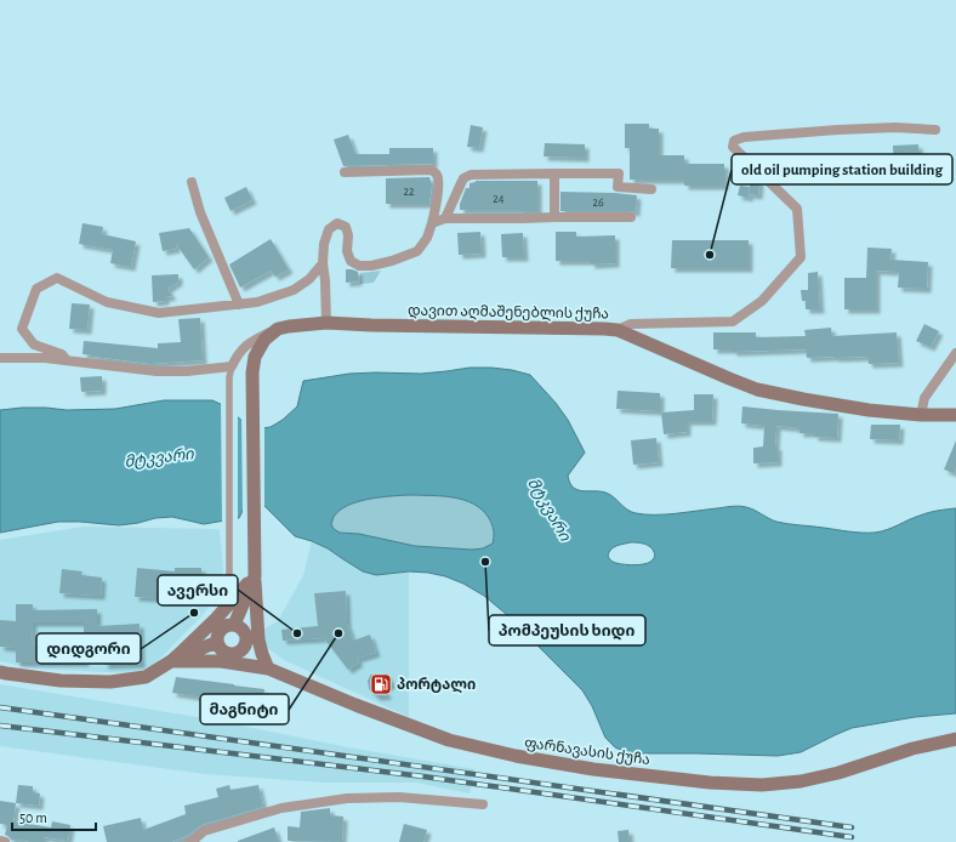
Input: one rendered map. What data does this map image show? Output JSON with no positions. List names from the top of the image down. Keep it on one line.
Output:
{"streets":{"main road":["დავით აღმაშენებლის ქუჩა","ფარნავასის ქუჩა"]},"water":["მტკვარი"],"places":{"other":["old oil pumping station building","პომპეუსის ხიდი","დიდგორი","ავერსი","მაგნიტი"],"fuel station":["პორტალი"]},"house_numbers":["22","24","26"],"scale_bar":"50 m"}
